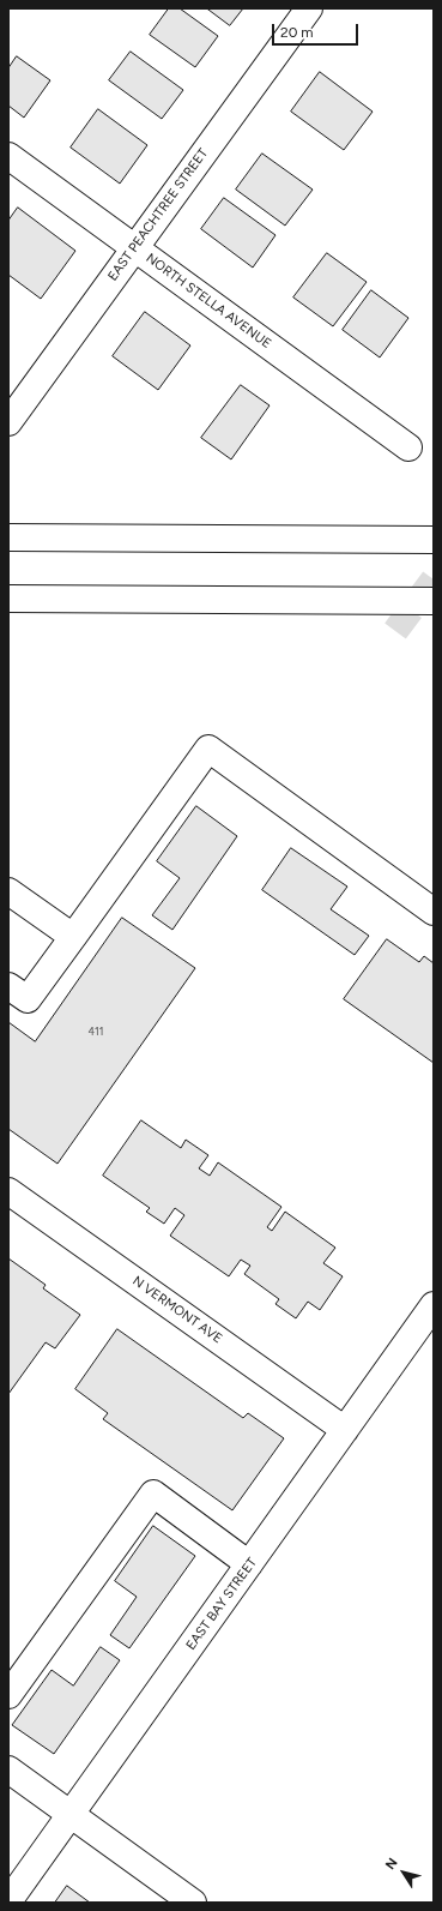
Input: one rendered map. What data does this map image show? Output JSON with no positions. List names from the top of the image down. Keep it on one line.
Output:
{"streets":{"street":["EAST PEACHTREE STREET","NORTH STELLA AVENUE","N VERMONT AVE","EAST BAY STREET"]},"crossings":[["EAST PEACHTREE STREET","NORTH STELLA AVENUE"],["N VERMONT AVE","EAST BAY STREET"]],"house_numbers":["411"],"scale_bar":"20 m","north":"top left"}
